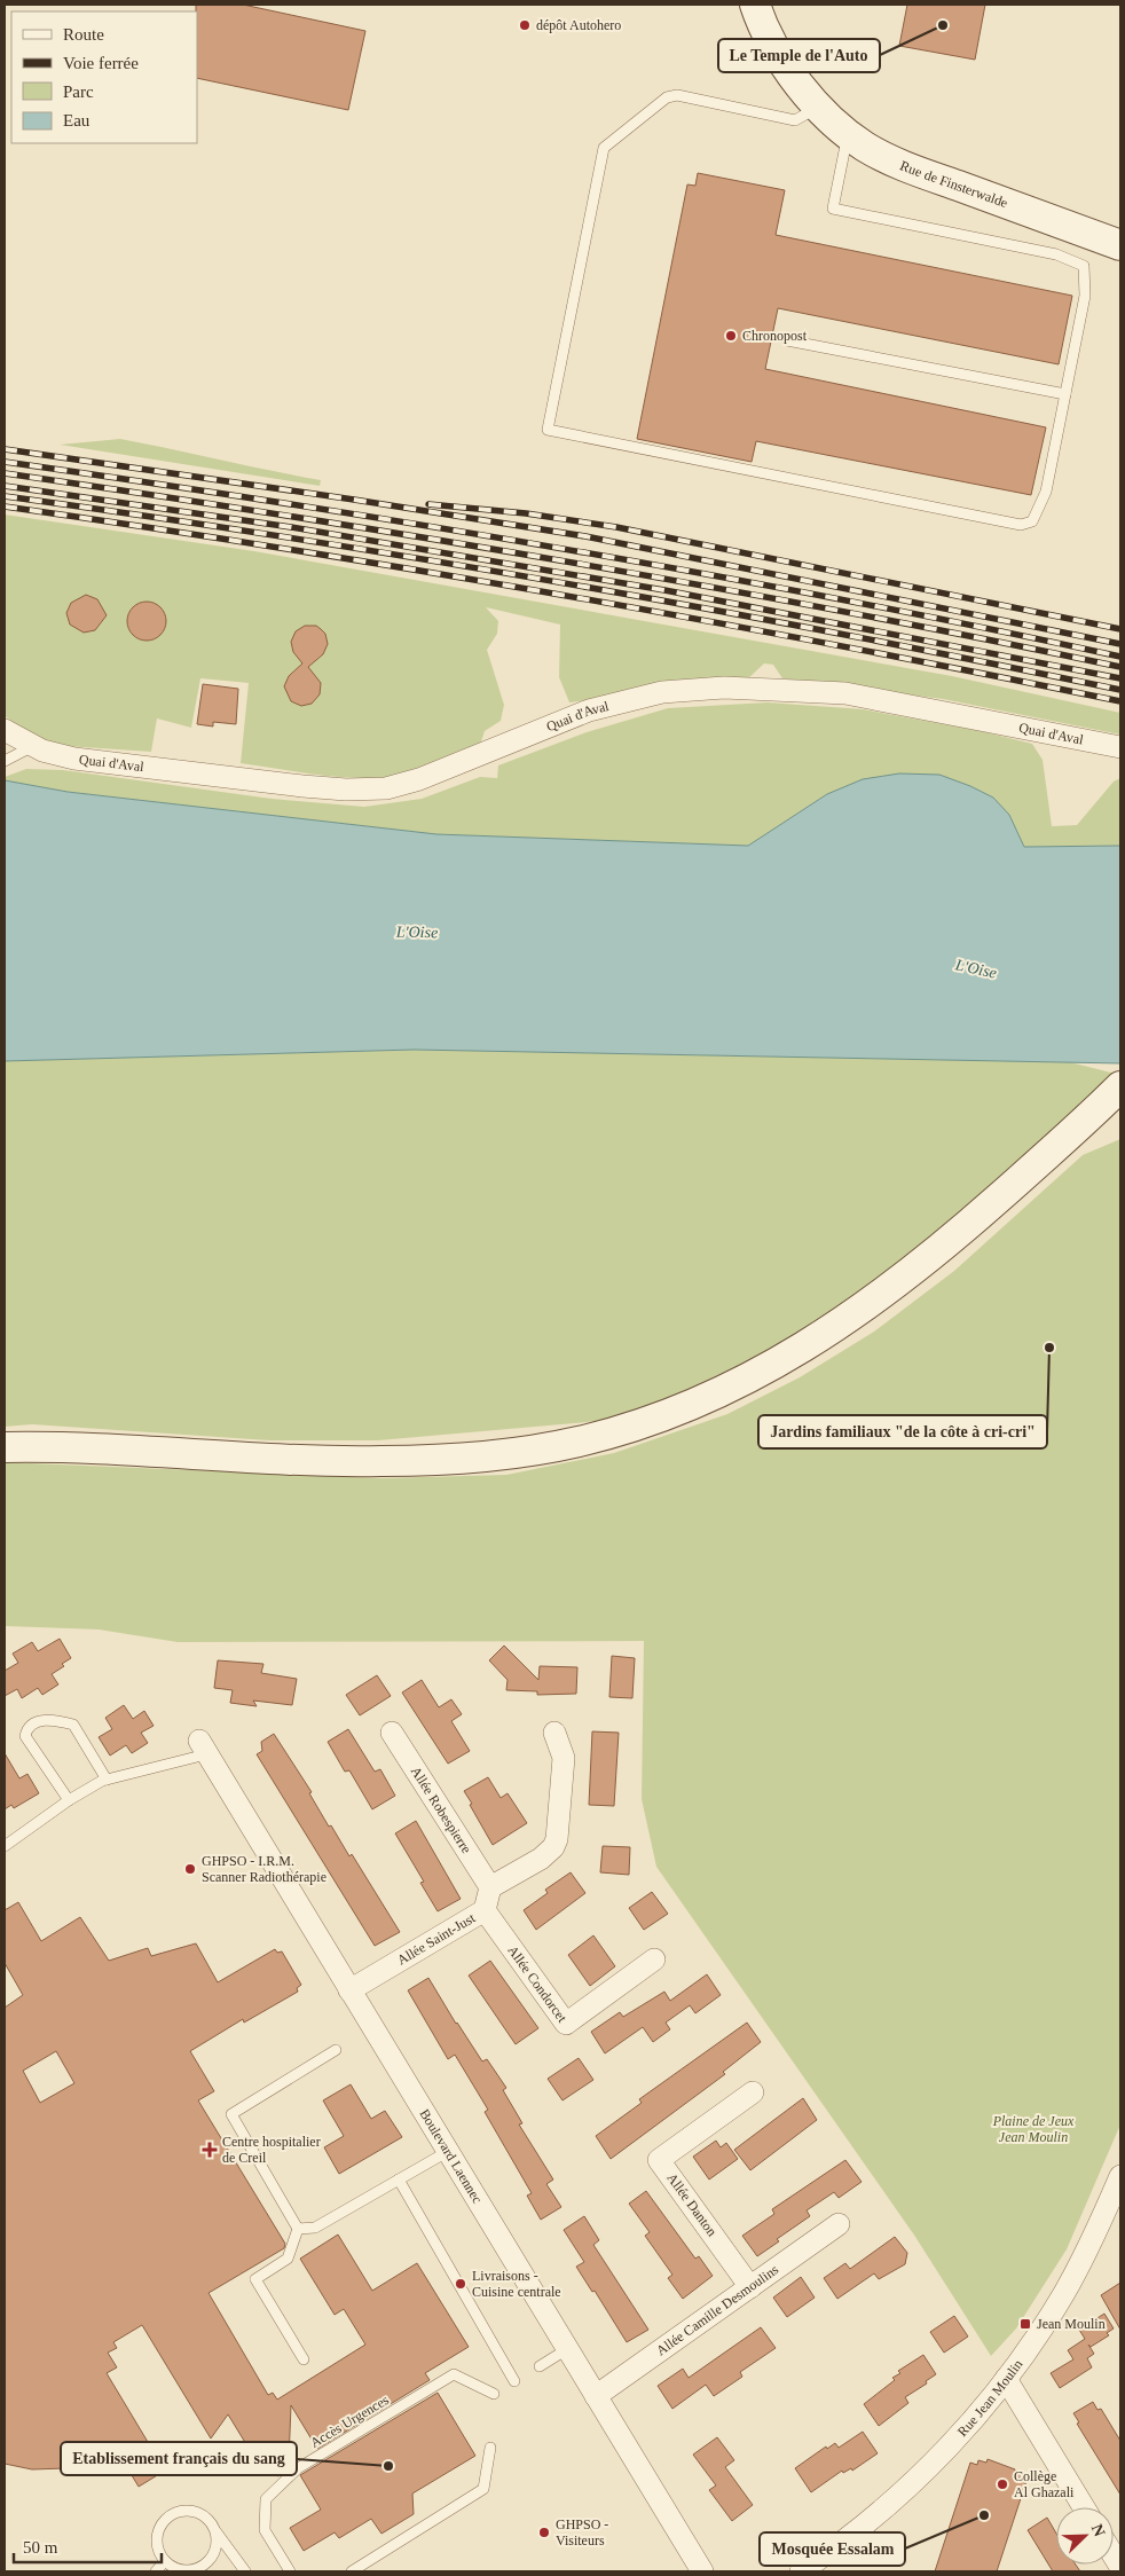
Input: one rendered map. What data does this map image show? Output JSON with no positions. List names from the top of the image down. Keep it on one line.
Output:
{"streets":{"main road":["Rue de Finsterwalde"],"street":["Quai d'Aval","Allée Robespierre","Allée Saint-Just","Allée Condorcet","Boulevard Laennec","Allée Danton","Allée Camille Desmoulins","Rue Jean Moulin"],"lane":["Accès Urgences"]},"crossings":[["Allée Robespierre","Allée Saint-Just"],["Allée Saint-Just","Allée Condorcet"],["Allée Saint-Just","Boulevard Laennec"],["Boulevard Laennec","Allée Camille Desmoulins"],["Allée Danton","Allée Camille Desmoulins"]],"water":["L'Oise"],"parks":["Plaine de Jeux Jean Moulin"],"places":{"other":["dépôt Autohero","Le Temple de l'Auto","Chronopost","Jardins familiaux \"de la côte à cri-cri\"","GHPSO - I.R.M. Scanner Radiothérapie","Livraisons - Cuisine centrale","Etablissement français du sang","Collège Al Ghazali","Mosquée Essalam","GHPSO - Visiteurs"],"health":["Centre hospitalier de Creil"],"transit":["Jean Moulin"]},"legend":["Route","Voie ferrée","Parc","Eau"],"scale_bar":"50 m","north":"top right"}
